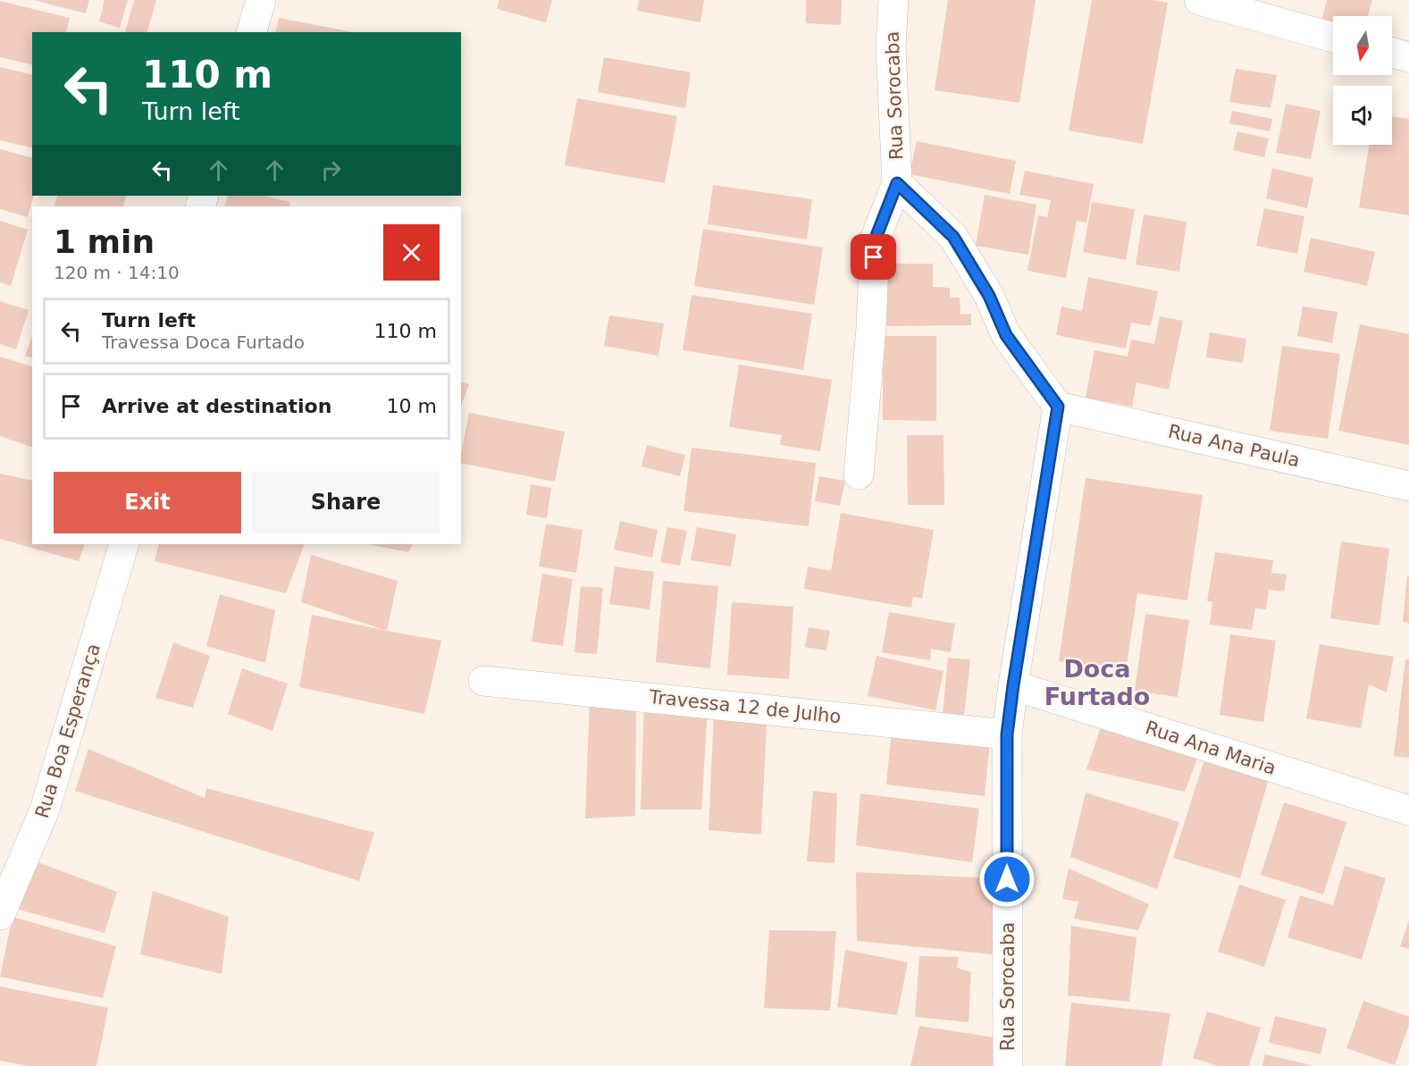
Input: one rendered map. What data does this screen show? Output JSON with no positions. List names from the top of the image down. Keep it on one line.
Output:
{"streets":{"street":["Rua Sorocaba","Rua Ana Paula","Travessa 12 de Julho","Rua Boa Esperança","Rua Ana Maria"]},"crossings":[["Rua Sorocaba","Rua Ana Paula"],["Rua Sorocaba","Travessa 12 de Julho"],["Rua Sorocaba","Rua Ana Maria"]],"districts":["Doca Furtado"],"north":"bottom","page":{"turn":["110 m","Turn left"],"heading":["1 min","120 m · 14:10"],"list":[{"name":"Turn left","note":"Travessa Doca Furtado","value":"110 m"},{"name":"Arrive at destination","value":"10 m"}],"buttons":["Exit","Share"]}}
